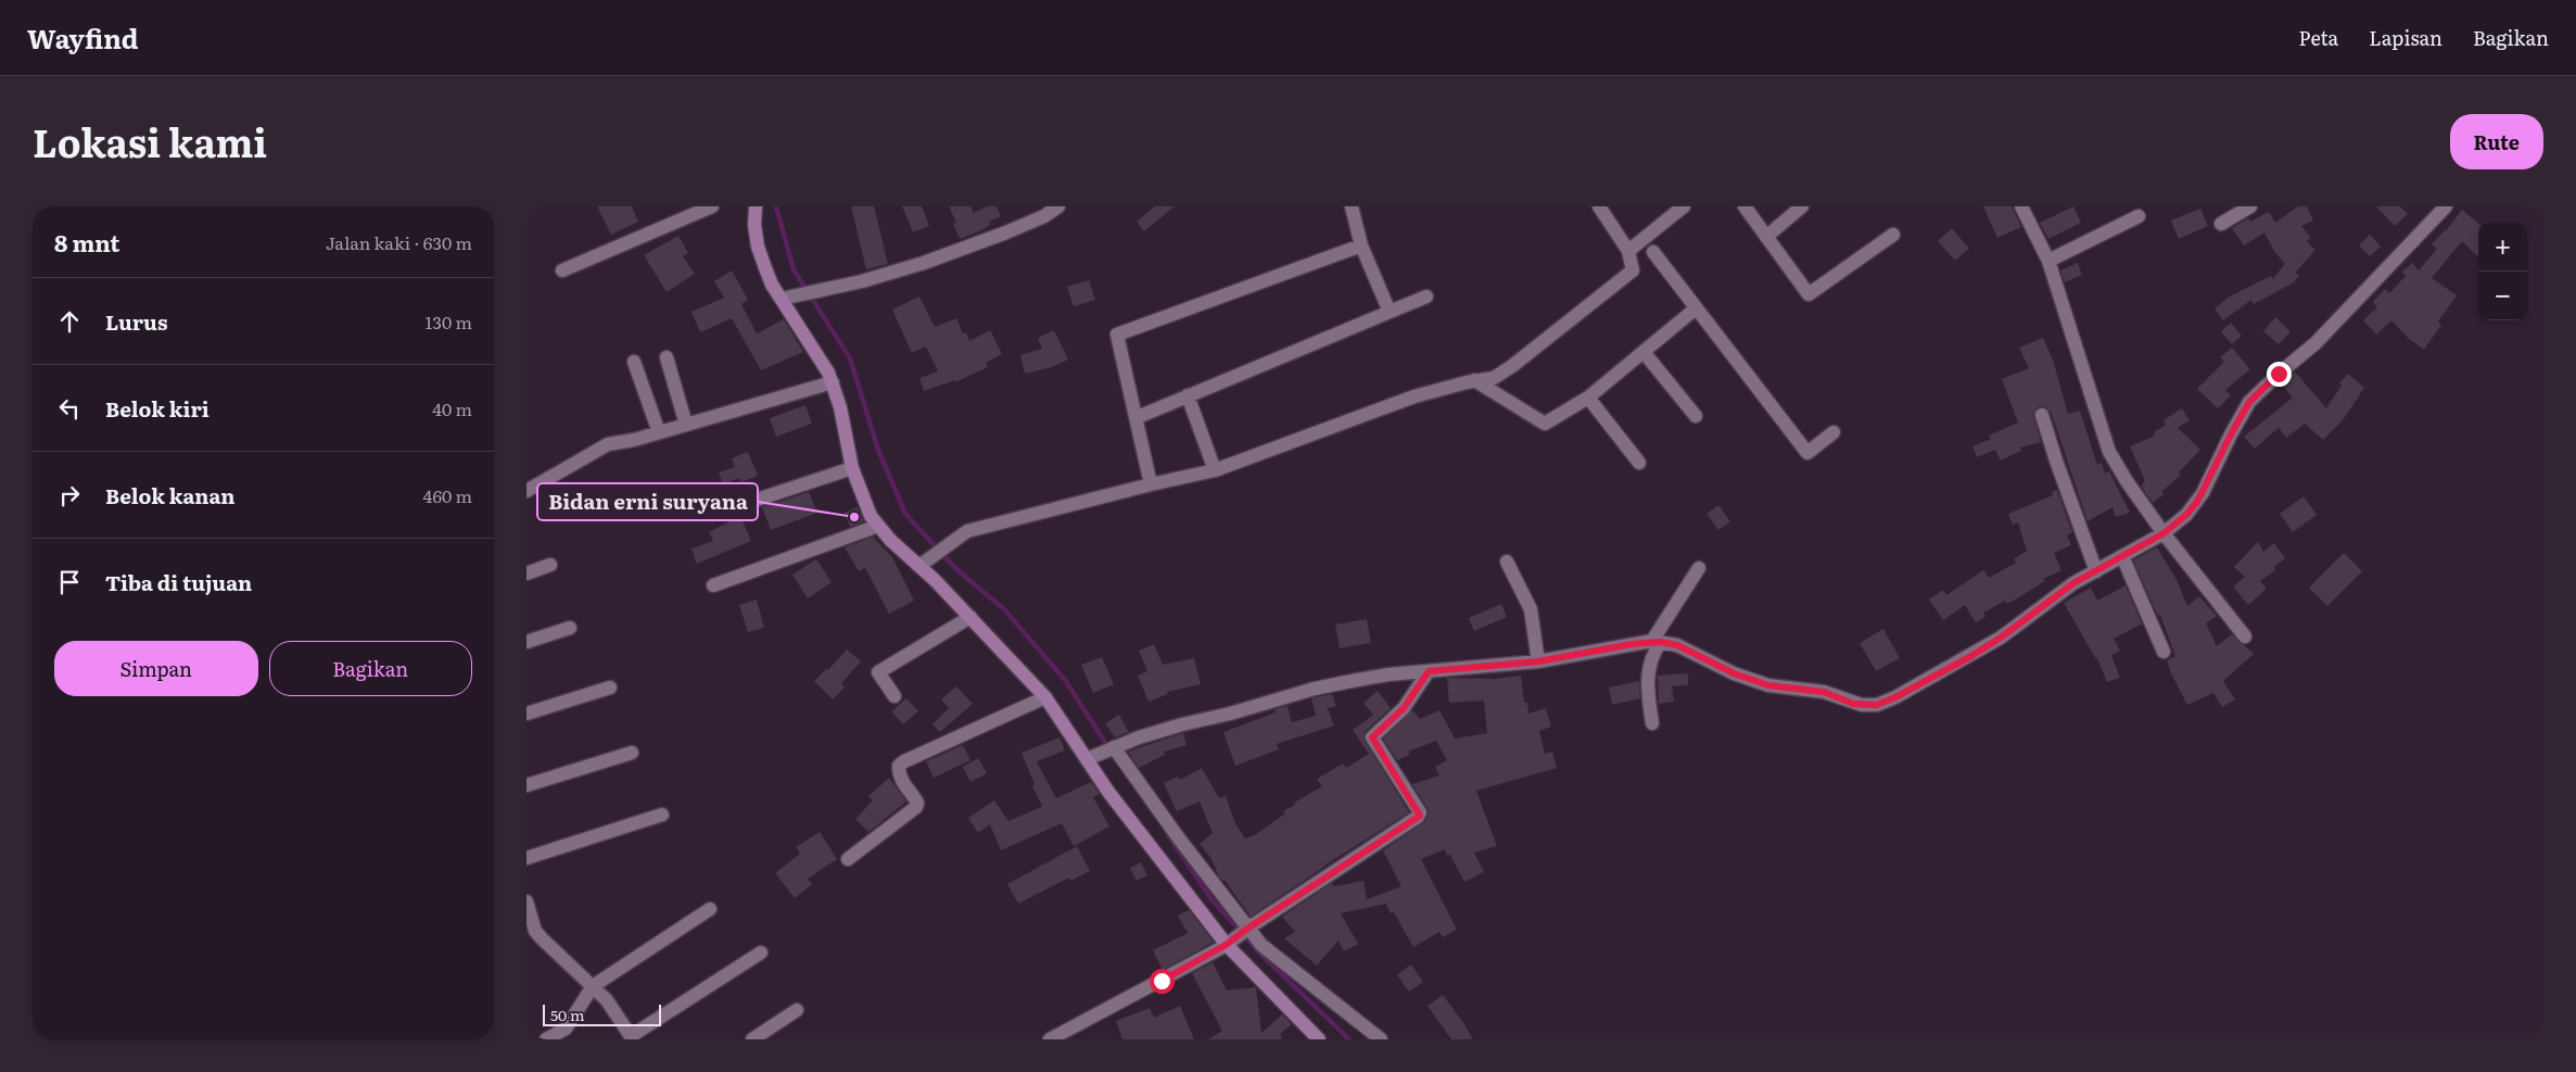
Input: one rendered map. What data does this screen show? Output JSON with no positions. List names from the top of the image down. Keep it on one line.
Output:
{"places":["Bidan erni suryana"],"scale_bar":"50 m","page":{"header":"Wayfind","nav":["Peta","Lapisan","Bagikan"],"title":"Lokasi kami","buttons":["Rute",["Simpan","Bagikan"]],"heading":["8 mnt","Jalan kaki · 630 m"],"map_buttons":["+","−"],"list":[["Lurus","130 m"],["Belok kiri","40 m"],["Belok kanan","460 m"],"Tiba di tujuan"],"scale":"50 m"}}
